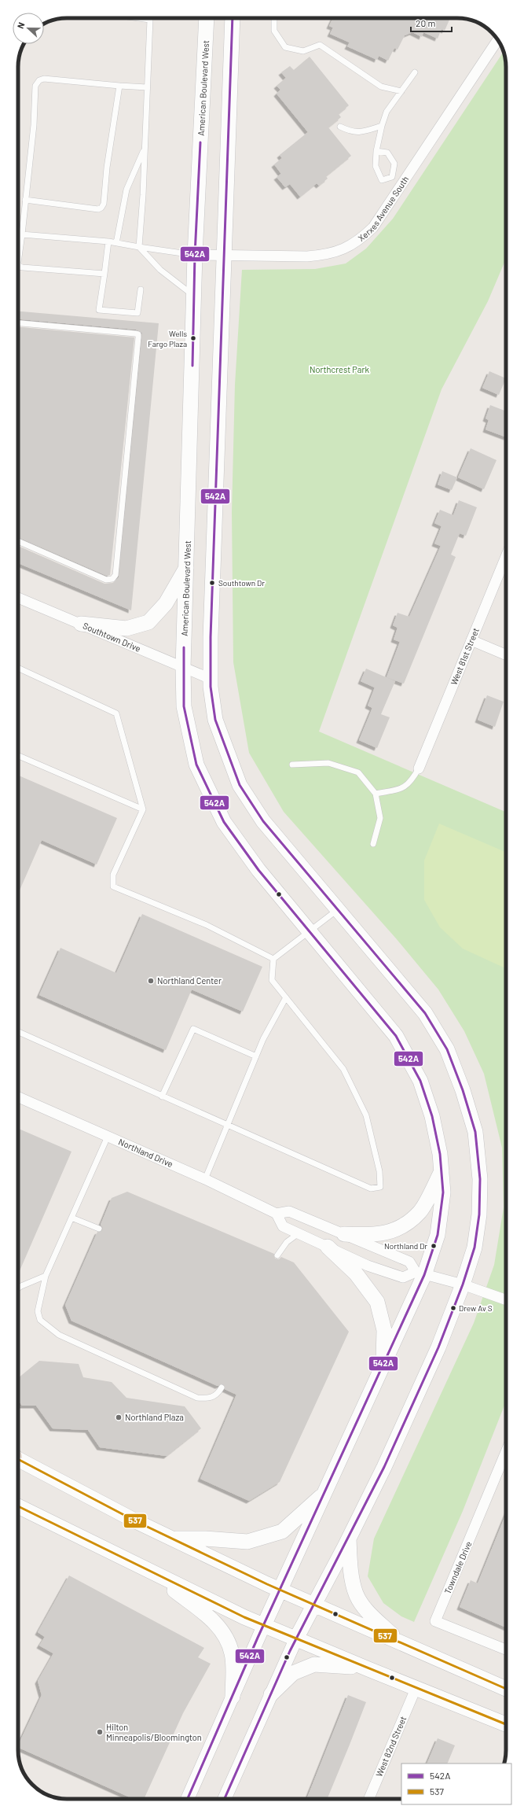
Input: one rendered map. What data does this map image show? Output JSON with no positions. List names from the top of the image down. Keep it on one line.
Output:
{"streets":{"main road":["American Boulevard West"],"street":["Xerxes Avenue South","Southtown Drive","West 81st Street","Northland Drive","Towndale Drive","West 82nd Street"]},"crossings":[["American Boulevard West","Xerxes Avenue South"],["American Boulevard West","Southtown Drive"]],"parks":["Northcrest Park"],"places":["Wells Fargo Plaza","Southtown Dr","Northland Center","Northland Dr","Drew Av S","Northland Plaza","Hilton Minneapolis/Bloomington"],"lines":["transit line 542A","transit line 537"],"legend":["542A","537"],"scale_bar":"20 m","north":"left"}
